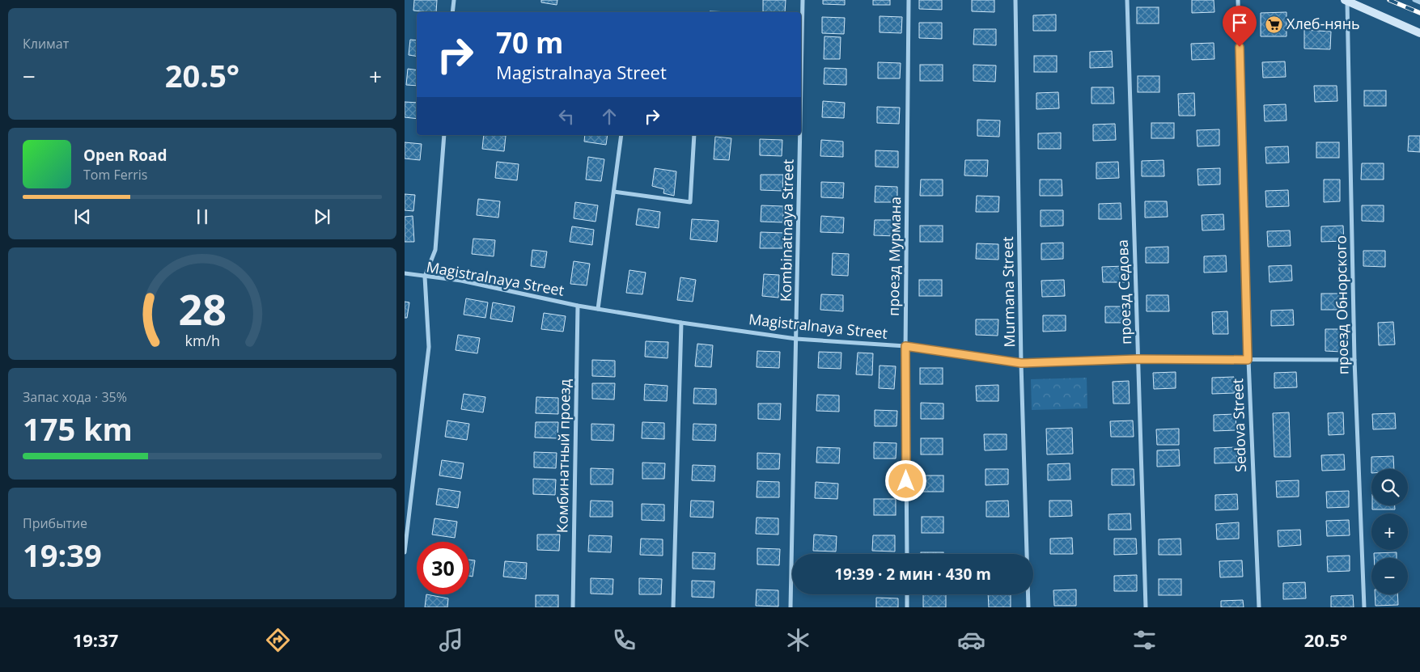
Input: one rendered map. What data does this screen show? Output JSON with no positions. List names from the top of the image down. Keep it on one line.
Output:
{"streets":{"street":["Kombinatnaya Street","проезд Мурмана","Magistralnaya Street","Murmana Street","проезд Седова","проезд Обнорского","Sedova Street","Комбинатный проезд"]},"crossings":[["Kombinatnaya Street","Magistralnaya Street"],["проезд Мурмана","Magistralnaya Street"],["Magistralnaya Street","Murmana Street"],["Magistralnaya Street","проезд Седова"],["Magistralnaya Street","проезд Обнорского"],["Magistralnaya Street","Sedova Street"],["Magistralnaya Street","Комбинатный проезд"]],"places":{"supermarket":["Хлеб-нянь"]},"page":{"tile":["Климат",["Запас хода · 35%","175 km"],["Прибытие","19:39"]],"turn":["70 m","Magistralnaya Street"],"heat":["−","20.5°","+"],"song":["Open Road","Tom Ferris"],"map_buttons":["+","−"],"limit":"30","trip":"19:39 · 2 мин · 430 m","tabs":["19:37","20.5°"],"gauge":["28","km/h"]}}
